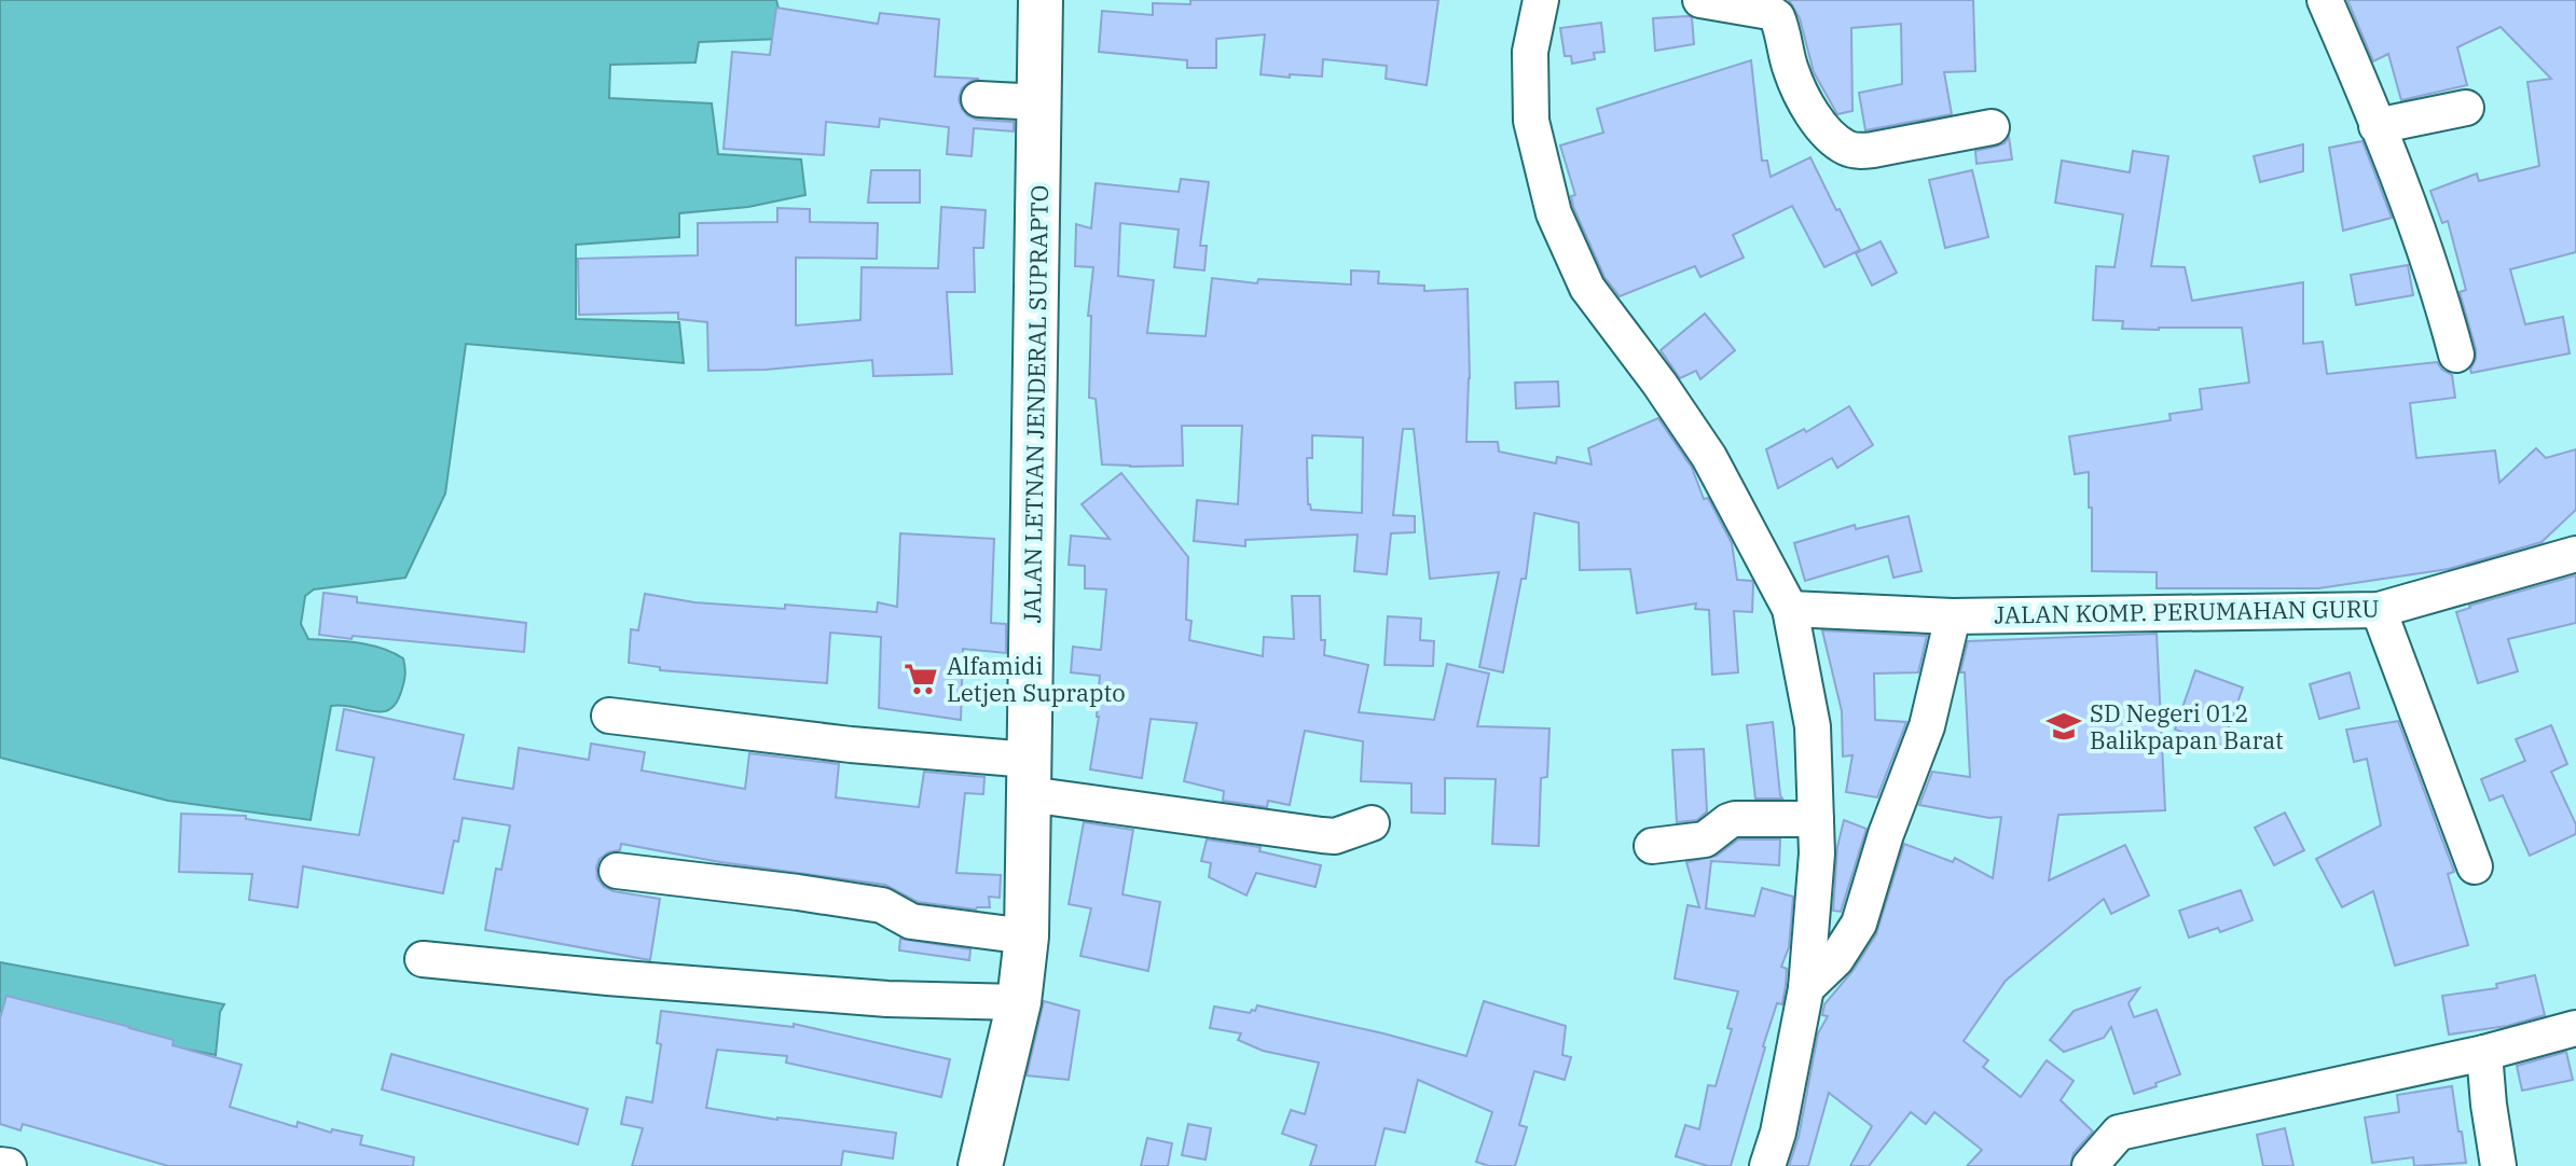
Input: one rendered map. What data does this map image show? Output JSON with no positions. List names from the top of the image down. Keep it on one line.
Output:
{"streets":{"main road":["JALAN LETNAN JENDERAL SUPRAPTO"],"street":["JALAN KOMP. PERUMAHAN GURU"]},"places":{"supermarket":["Alfamidi Letjen Suprapto"],"school or university":["SD Negeri 012 Balikpapan Barat"]}}
